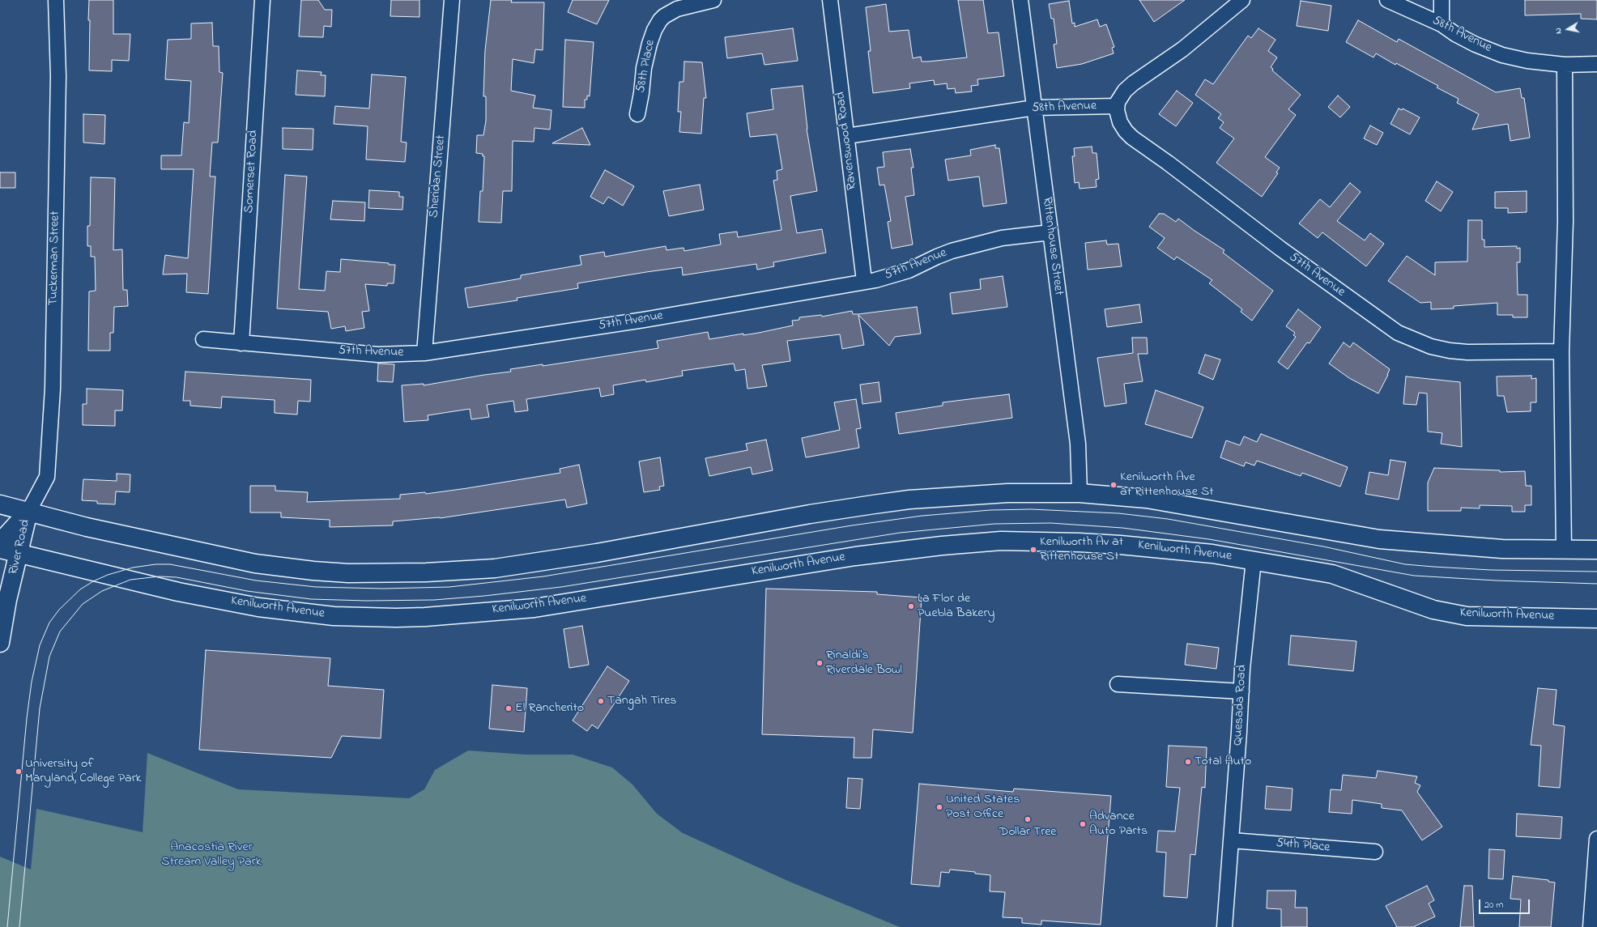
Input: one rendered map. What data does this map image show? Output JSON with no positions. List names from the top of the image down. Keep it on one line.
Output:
{"streets":{"main road":["River Road","Kenilworth Avenue"],"street":["58th Avenue","58th Place","Ravenswood Road","Somerset Road","Sheridan Street","Rittenhouse Street","Tuckerman Street","57th Avenue","Quesada Road","54th Place"]},"crossings":[["58th Avenue","Ravenswood Road"],["58th Avenue","Rittenhouse Street"],["58th Avenue","57th Avenue"],["Ravenswood Road","57th Avenue"],["Somerset Road","57th Avenue"],["Sheridan Street","57th Avenue"],["Rittenhouse Street","57th Avenue"],["Tuckerman Street","River Road"],["River Road","Kenilworth Avenue"],["Kenilworth Avenue","Quesada Road"],["Quesada Road","54th Place"]],"parks":["Anacostia River Stream Valley Park"],"places":["Kenilworth Ave at Rittenhouse St","Kenilworth Av at Rittenhouse St","La Flor de Puebla Bakery","Rinaldi's Riverdale Bowl","Tangah Tires","El Rancherito","Total Auto","University of Maryland, College Park","United States Post Office","Dollar Tree","Advance Auto Parts"],"scale_bar":"20 m","north":"left"}
